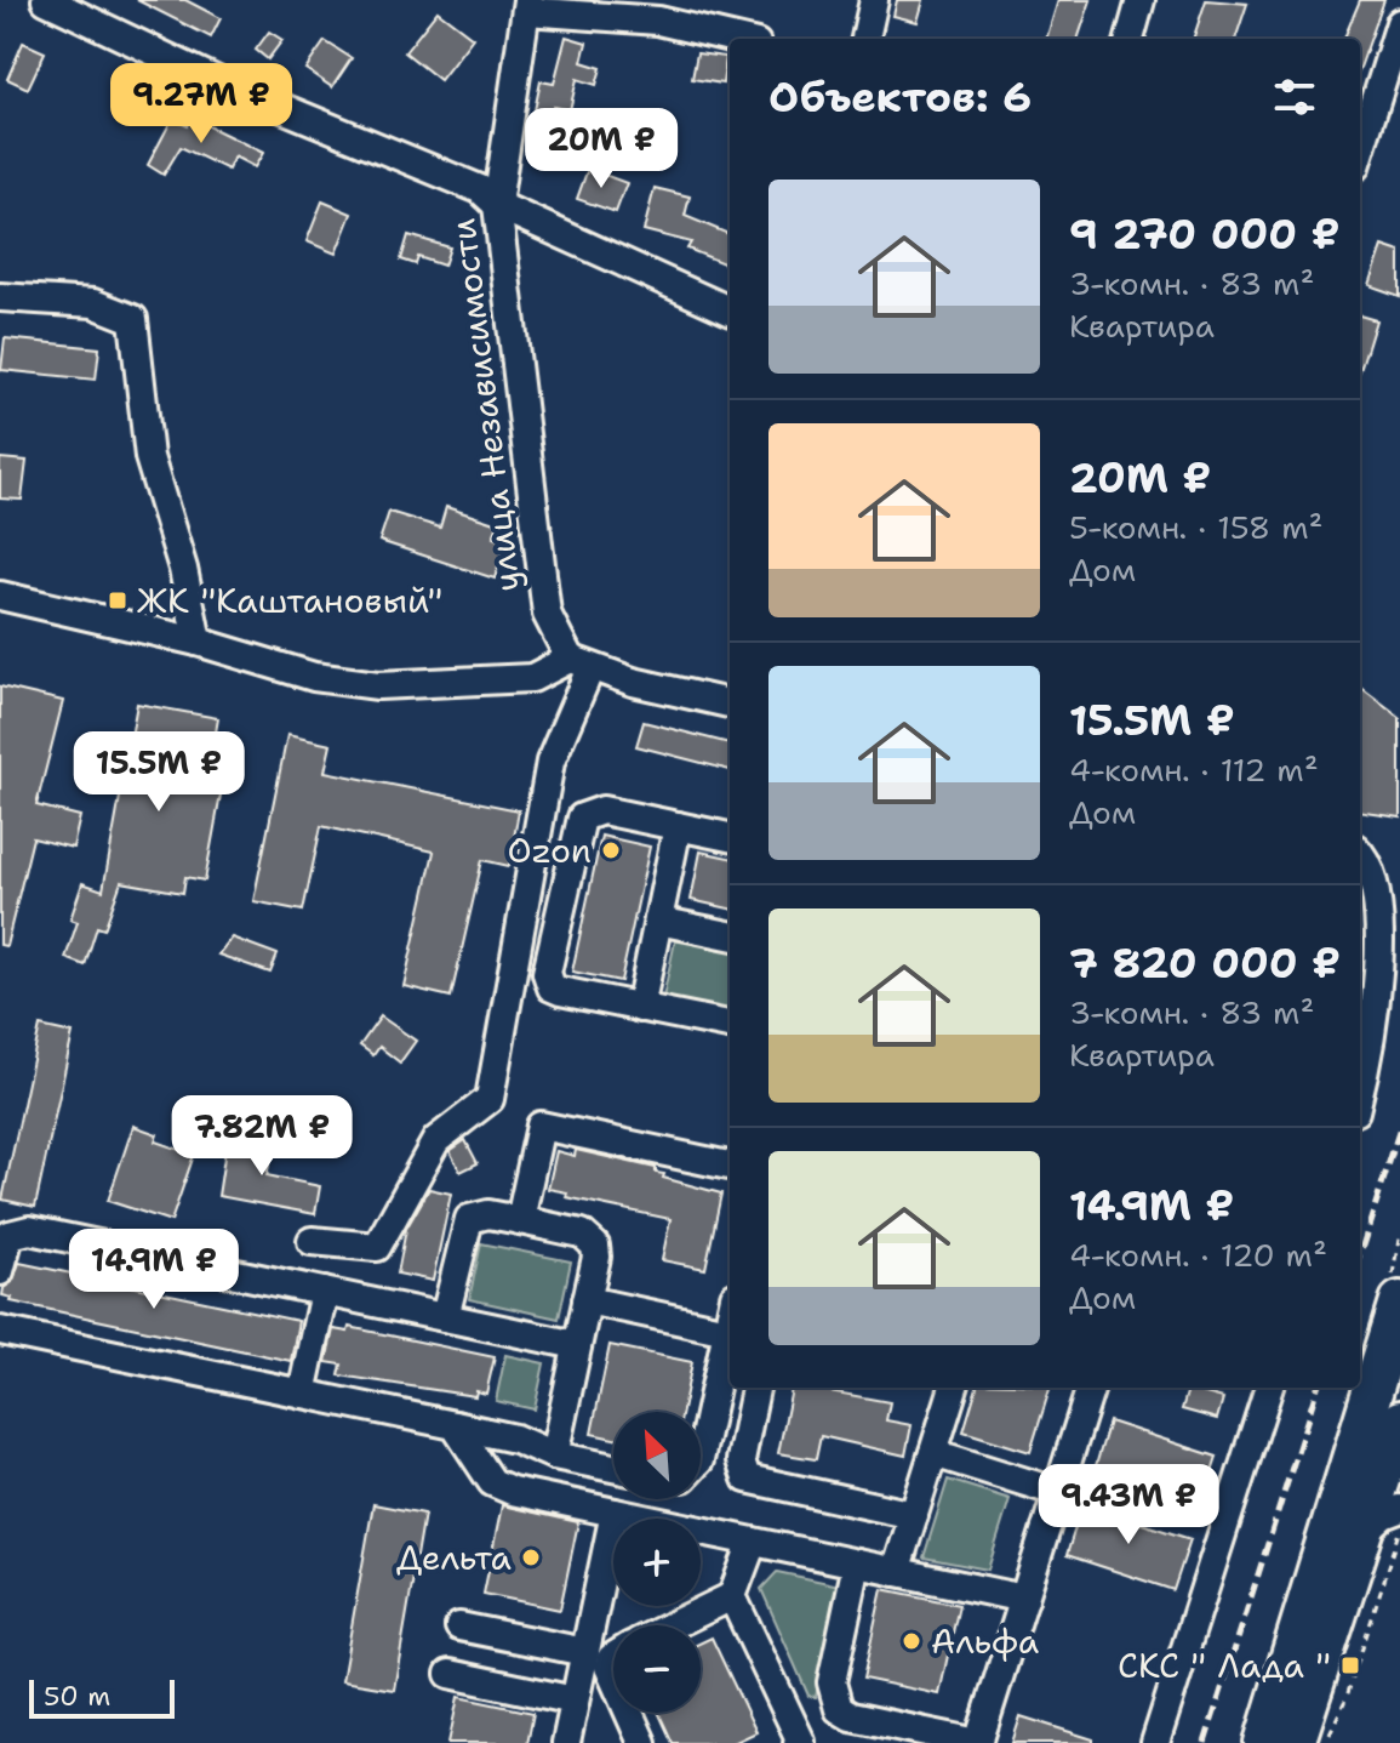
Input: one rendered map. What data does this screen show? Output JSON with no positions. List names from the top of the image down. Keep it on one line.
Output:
{"streets":{"street":["улица Независимости"]},"places":{"transit":["ЖК \"Каштановый\"","СКС \" Лада \""],"other":["Ozon","Дельта","Альфа"]},"scale_bar":"50 m","north":"top left","page":{"heading":"Объектов: 6","price":["9.27M ₽","20M ₽","15.5M ₽","7.82M ₽","14.9M ₽","9.43M ₽"],"list":[{"name":"9 270 000 ₽","note":"3-комн. · 83 m² · Квартира"},{"name":"20M ₽","note":"5-комн. · 158 m² · Дом"},{"name":"15.5M ₽","note":"4-комн. · 112 m² · Дом"},{"name":"7 820 000 ₽","note":"3-комн. · 83 m² · Квартира"},{"name":"14.9M ₽","note":"4-комн. · 120 m² · Дом"}],"map_buttons":["+","−"],"scale":"50 m"}}
